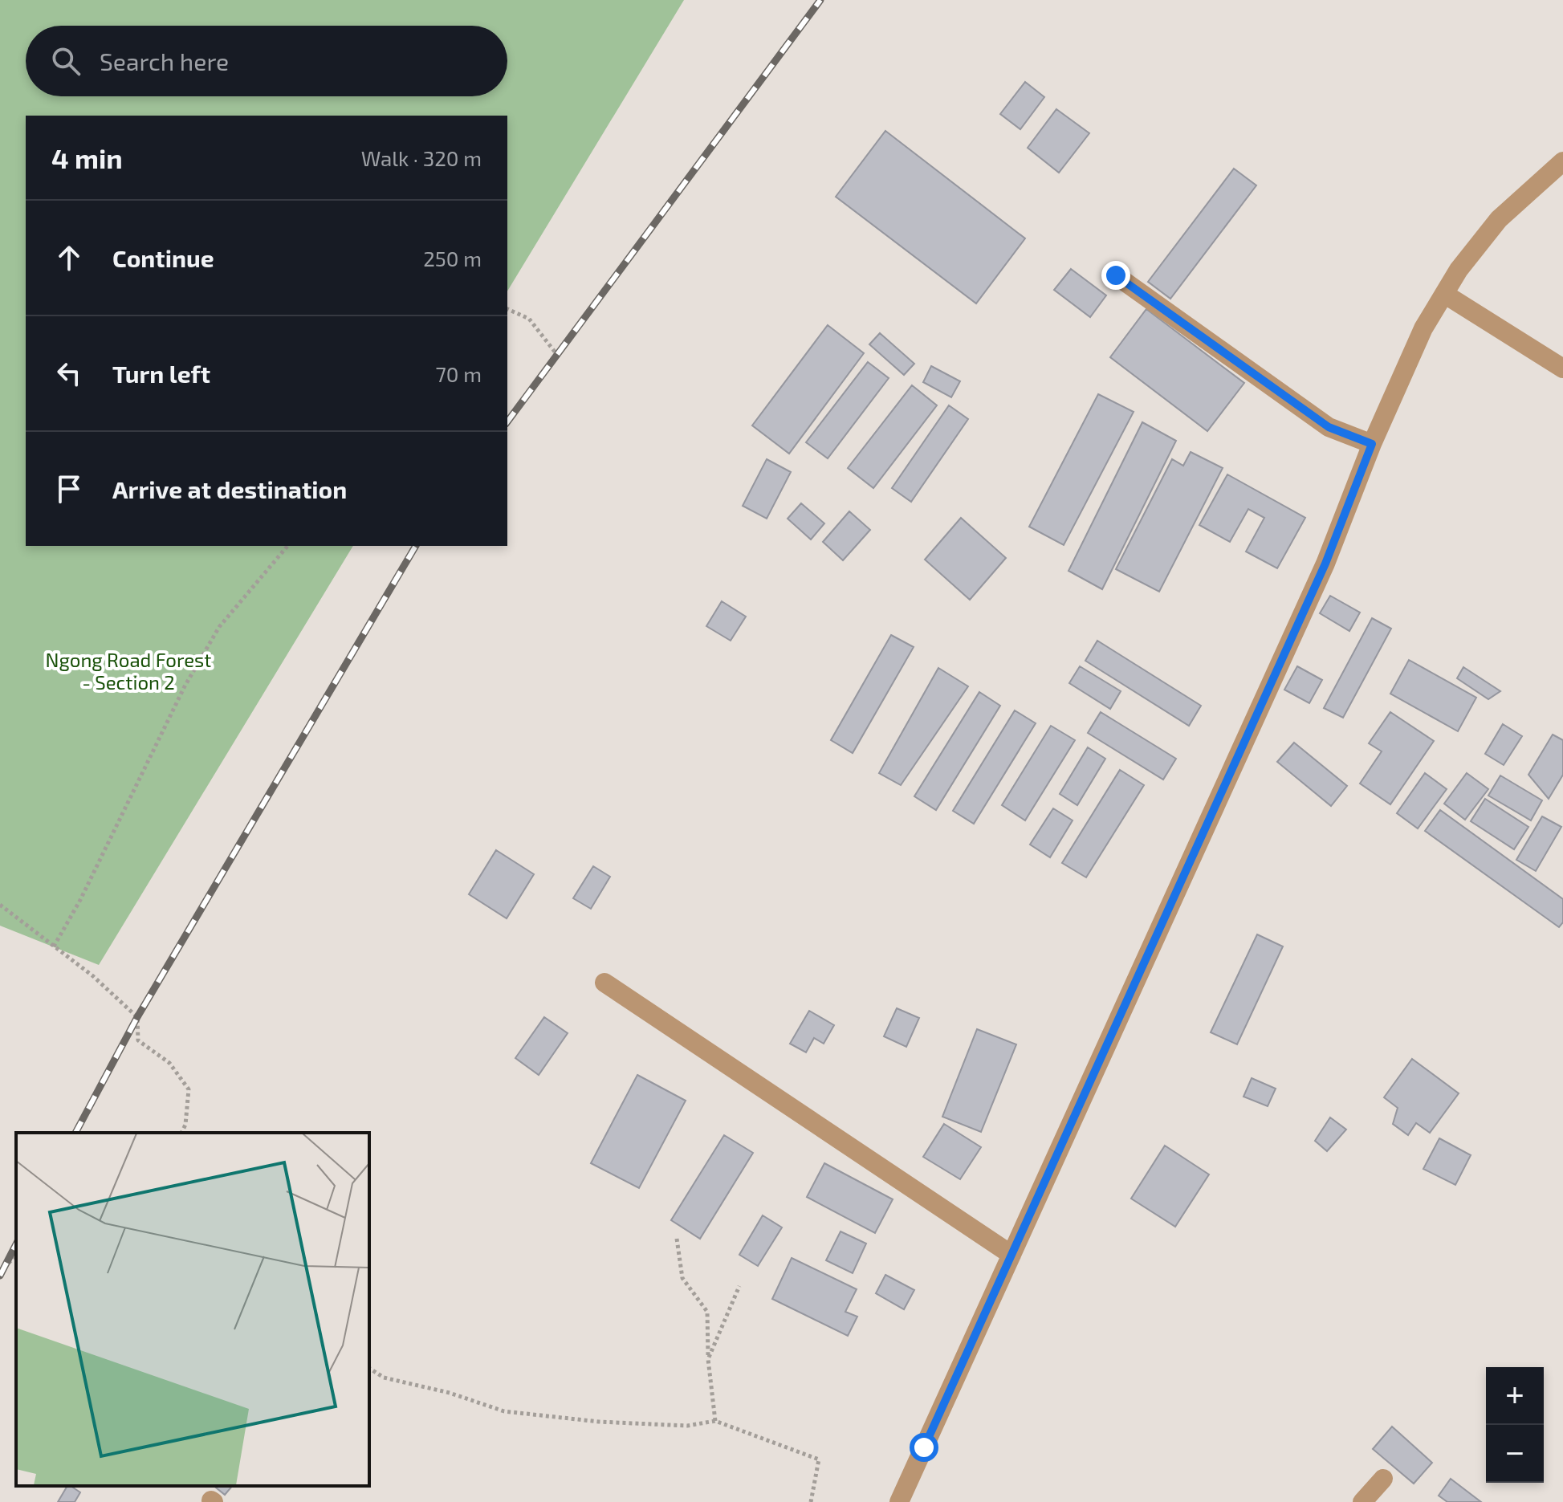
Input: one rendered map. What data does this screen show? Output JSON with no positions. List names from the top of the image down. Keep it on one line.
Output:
{"parks":["Ngong Road Forest - Section 2"],"page":{"search":"Search here","heading":["4 min","Walk · 320 m"],"list":[["Continue","250 m"],["Turn left","70 m"],"Arrive at destination"],"map_buttons":["+","−"]}}
